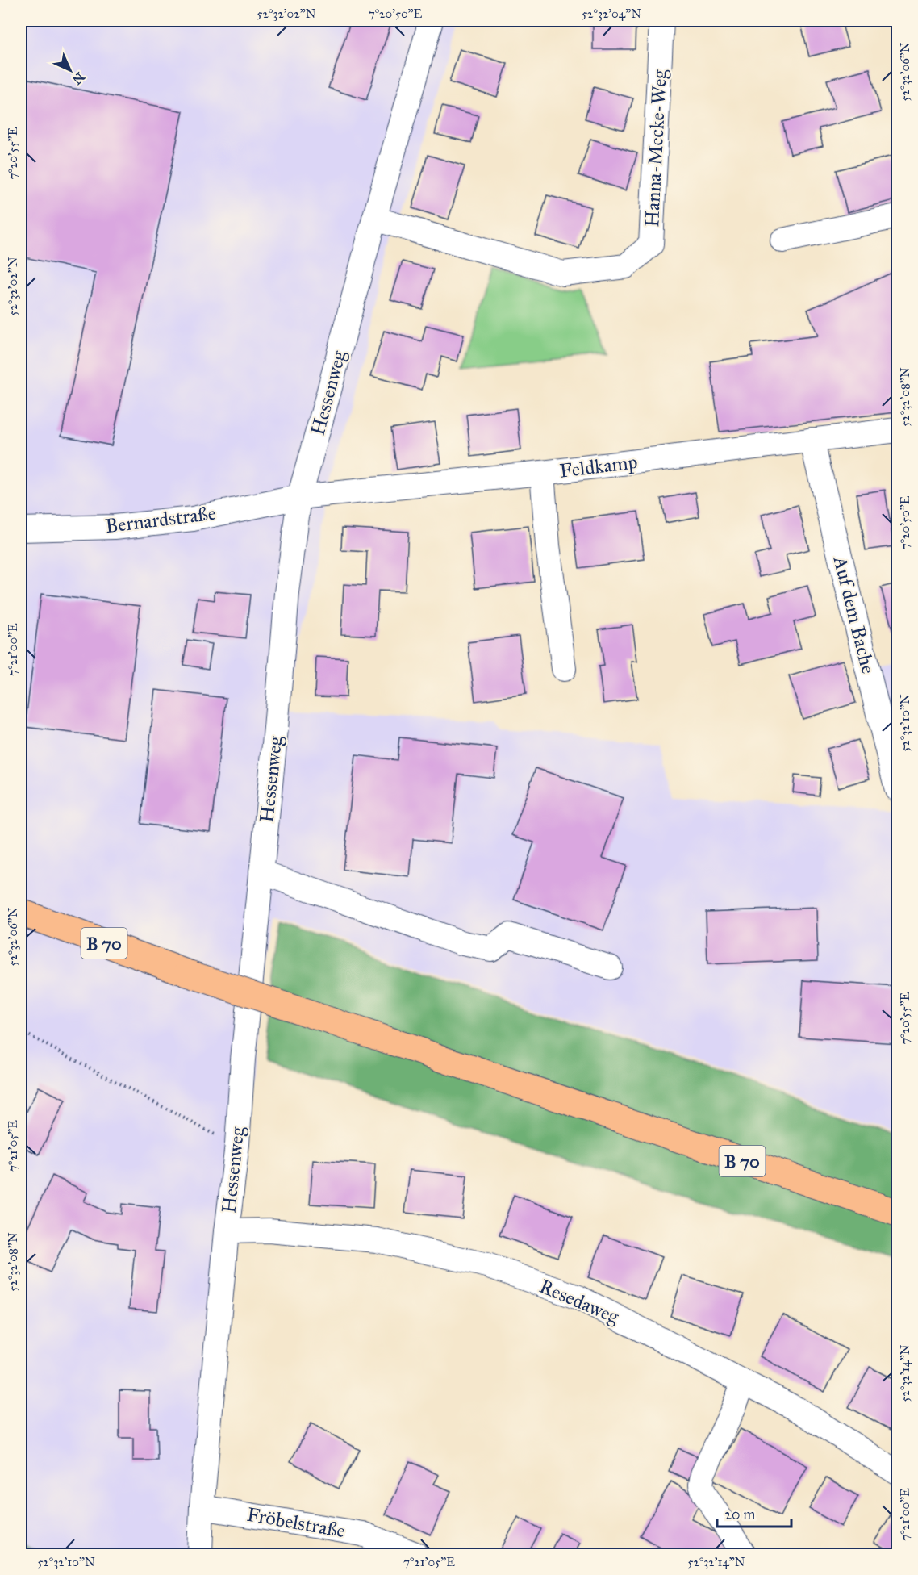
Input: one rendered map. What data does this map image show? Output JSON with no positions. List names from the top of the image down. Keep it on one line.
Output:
{"streets":{"main road":["B 70"],"street":["Hanna-Mecke-Weg","Hessenweg","Feldkamp","Bernardstraße","Auf dem Bache","Resedaweg","Fröbelstraße"]},"crossings":[["Hanna-Mecke-Weg","Hessenweg"],["Hessenweg","Feldkamp"],["Hessenweg","Bernardstraße"],["Hessenweg","Resedaweg"],["Hessenweg","Fröbelstraße"],["Feldkamp","Bernardstraße"],["Feldkamp","Auf dem Bache"]],"scale_bar":"20 m","north":"bottom right","coordinates":["52°32'02\"N","7°20'50\"E","52°32'04\"N","52°32'06\"N","7°20'55\"E","52°32'08\"N","7°21'00\"E","52°32'10\"N","7°21'05\"E","52°32'14\"N"]}
